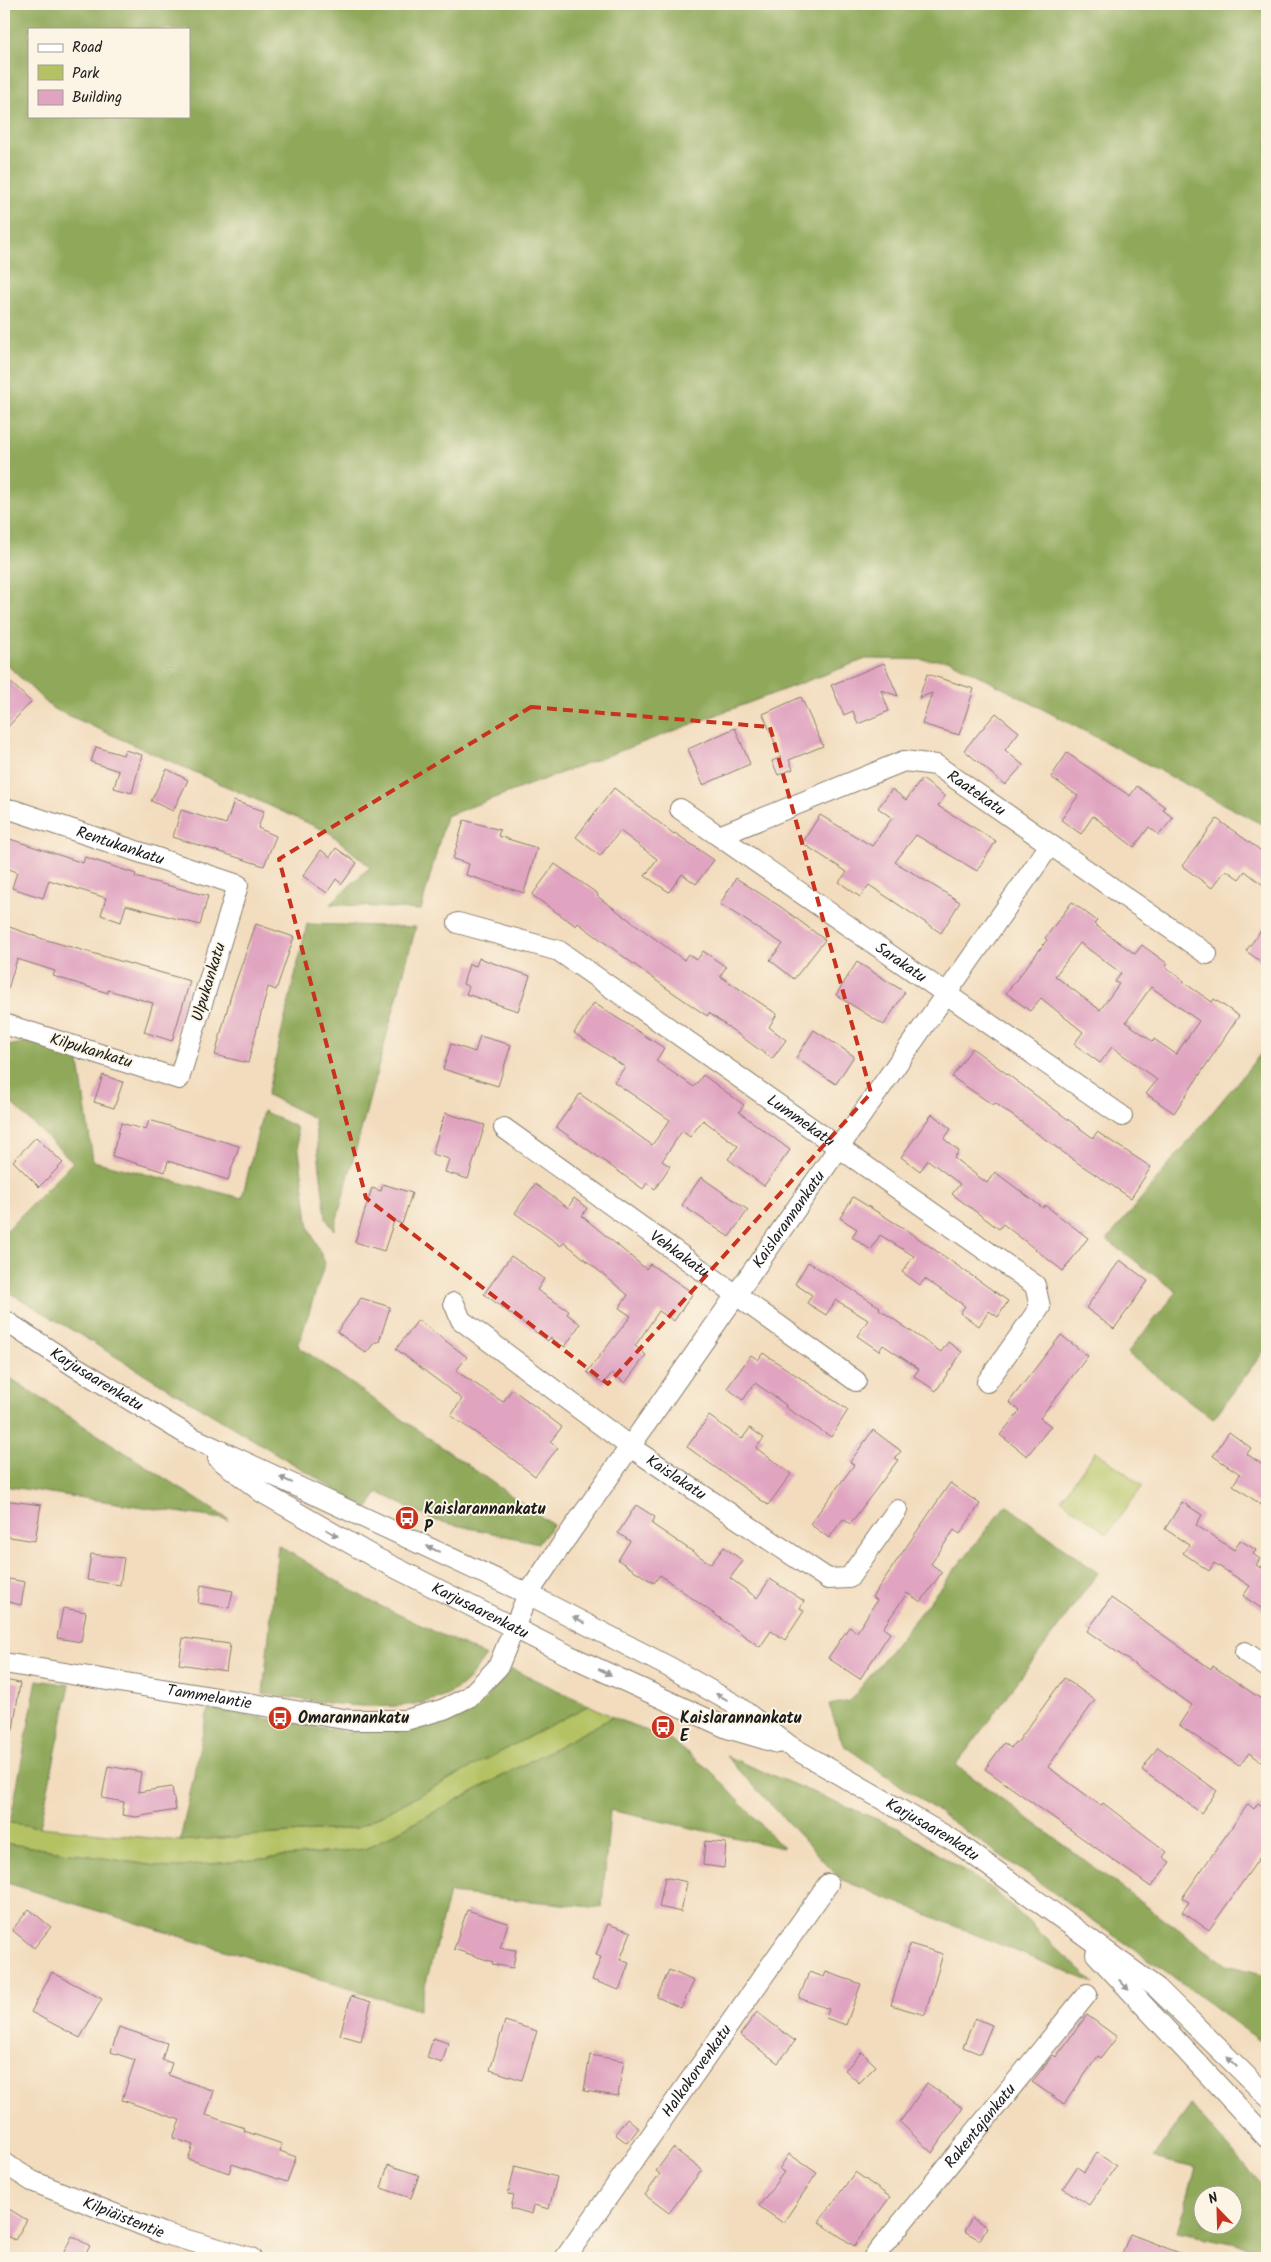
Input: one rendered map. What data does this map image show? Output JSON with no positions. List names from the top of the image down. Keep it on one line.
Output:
{"streets":{"street":["Raatekatu","Rentukankatu","Sarakatu","Ulpukankatu","Kilpukankatu","Lummekatu","Kaislarannankatu","Vehkakatu","Karjusaarenkatu","Kaislakatu","Tammelantie","Halkokorvenkatu","Rakentajankatu","Kilpiäistentie"]},"crossings":[["Raatekatu","Sarakatu"],["Raatekatu","Kaislarannankatu"],["Rentukankatu","Ulpukankatu"],["Sarakatu","Kaislarannankatu"],["Ulpukankatu","Kilpukankatu"],["Lummekatu","Kaislarannankatu"],["Kaislarannankatu","Vehkakatu"],["Kaislarannankatu","Karjusaarenkatu"],["Kaislarannankatu","Kaislakatu"],["Kaislarannankatu","Tammelantie"],["Karjusaarenkatu","Tammelantie"]],"places":{"bus stop":["Kaislarannankatu P","Omarannankatu","Kaislarannankatu E"]},"legend":["Road","Park","Building"],"north":"top left"}
